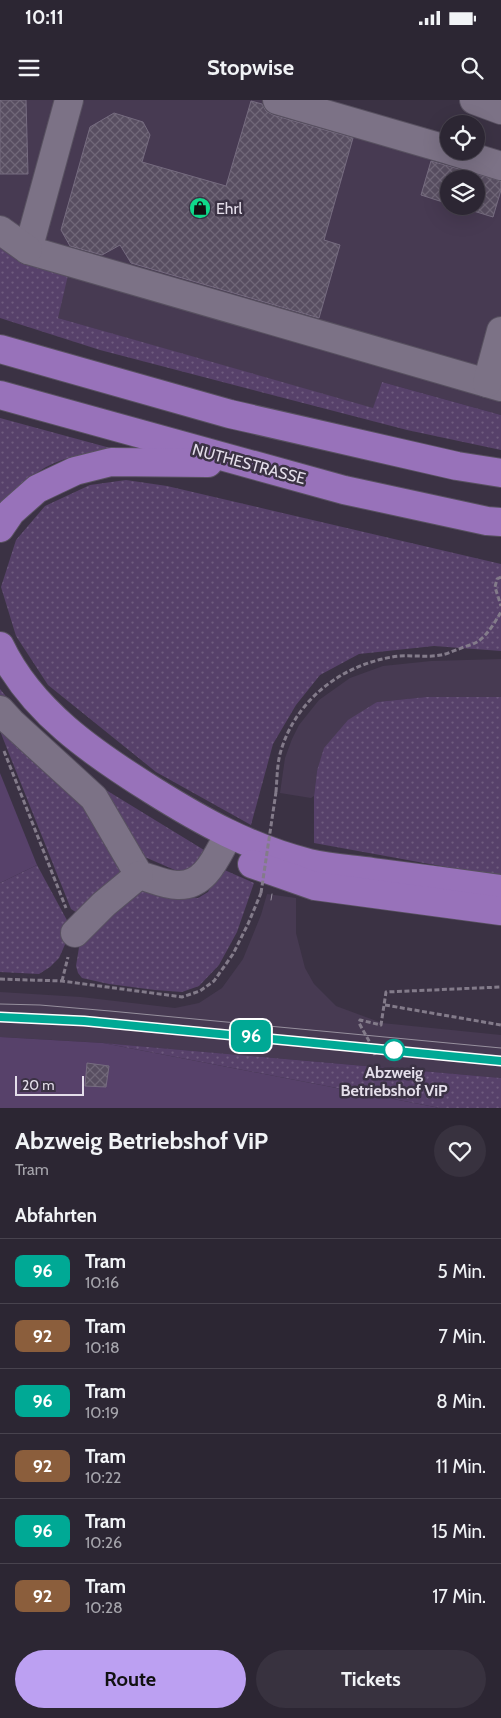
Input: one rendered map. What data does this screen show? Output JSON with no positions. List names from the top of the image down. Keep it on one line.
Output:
{"streets":{"highway":["NUTHESTRASSE"]},"places":{"shop":["Ehrl"],"other":["Abzweig Betriebshof ViP"]},"lines":["tram line 96"],"scale_bar":"20 m","page":{"status":"10:11","header":"Stopwise","on_map":"96","scale":"20 m","heading":[["Abzweig Betriebshof ViP","Tram"],"Abfahrten"],"list":[{"mark":"96","name":"Tram","note":"10:16","value":"5 Min."},{"mark":"92","name":"Tram","note":"10:18","value":"7 Min."},{"mark":"96","name":"Tram","note":"10:19","value":"8 Min."},{"mark":"92","name":"Tram","note":"10:22","value":"11 Min."},{"mark":"96","name":"Tram","note":"10:26","value":"15 Min."},{"mark":"92","name":"Tram","note":"10:28","value":"17 Min."}],"buttons":["Route","Tickets"]}}
